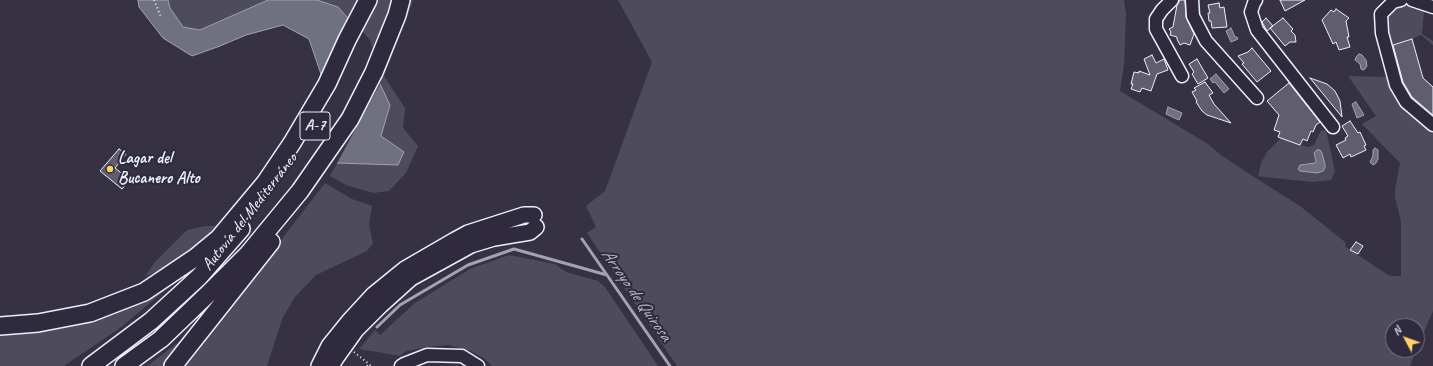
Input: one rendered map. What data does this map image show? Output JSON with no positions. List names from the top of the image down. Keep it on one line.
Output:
{"streets":{"highway":["A-7","Autovía del Mediterráneo"]},"water":["Arroyo de Quirosa"],"places":["Lagar del Bucanero Alto"],"north":"top left"}
